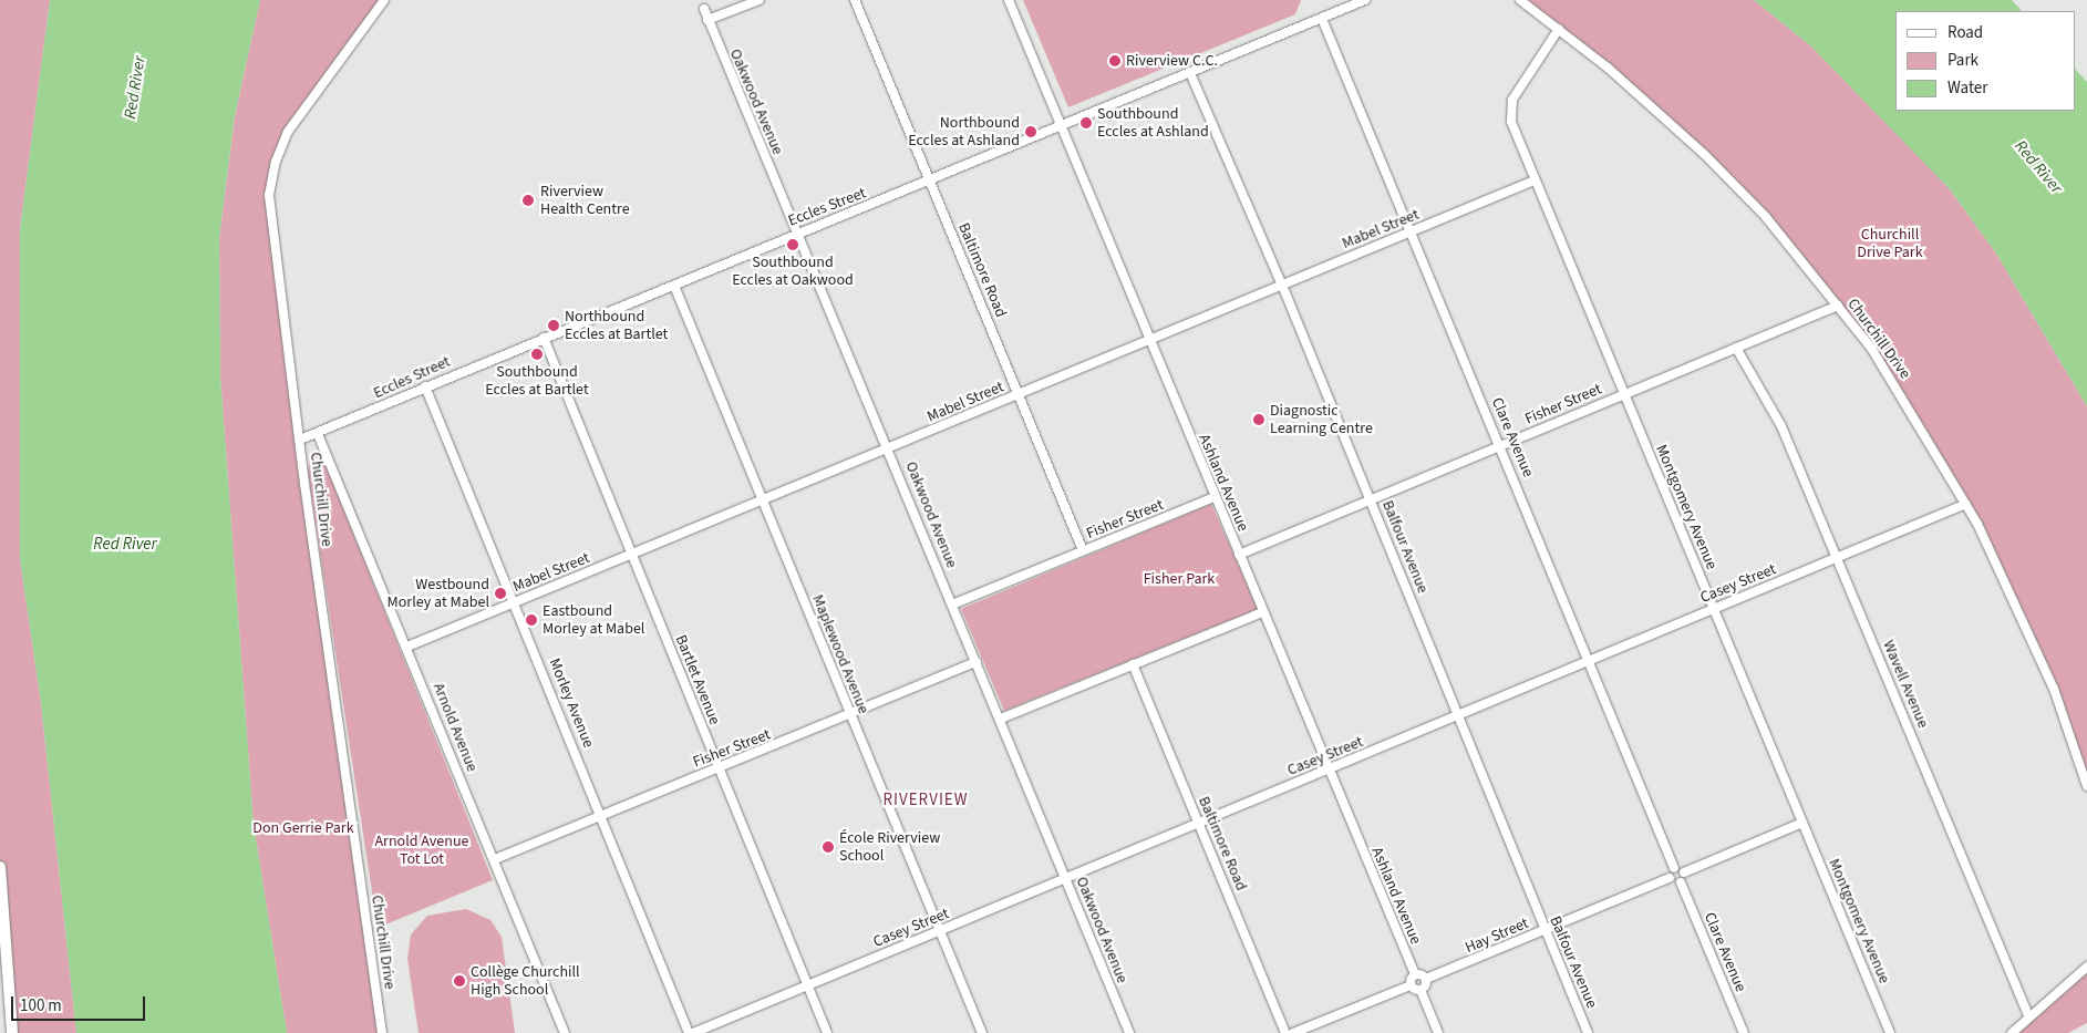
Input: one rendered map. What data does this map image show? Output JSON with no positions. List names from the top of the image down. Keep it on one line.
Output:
{"streets":{"street":["Oakwood Avenue","Eccles Street","Mabel Street","Baltimore Road","Churchill Drive","Fisher Street","Clare Avenue","Ashland Avenue","Montgomery Avenue","Balfour Avenue","Casey Street","Maplewood Avenue","Bartlet Avenue","Wavell Avenue","Morley Avenue","Arnold Avenue","Hay Street"]},"crossings":[["Oakwood Avenue","Eccles Street"],["Oakwood Avenue","Mabel Street"],["Oakwood Avenue","Fisher Street"],["Oakwood Avenue","Casey Street"],["Eccles Street","Baltimore Road"],["Eccles Street","Churchill Drive"],["Eccles Street","Clare Avenue"],["Eccles Street","Ashland Avenue"],["Eccles Street","Balfour Avenue"],["Eccles Street","Maplewood Avenue"],["Eccles Street","Bartlet Avenue"],["Eccles Street","Morley Avenue"],["Eccles Street","Arnold Avenue"],["Mabel Street","Baltimore Road"],["Mabel Street","Clare Avenue"],["Mabel Street","Ashland Avenue"],["Mabel Street","Montgomery Avenue"],["Mabel Street","Balfour Avenue"],["Mabel Street","Maplewood Avenue"],["Mabel Street","Bartlet Avenue"],["Mabel Street","Morley Avenue"],["Mabel Street","Arnold Avenue"],["Baltimore Road","Fisher Street"],["Baltimore Road","Casey Street"],["Churchill Drive","Fisher Street"],["Churchill Drive","Montgomery Avenue"],["Churchill Drive","Casey Street"],["Fisher Street","Clare Avenue"],["Fisher Street","Ashland Avenue"],["Fisher Street","Montgomery Avenue"],["Fisher Street","Balfour Avenue"],["Fisher Street","Maplewood Avenue"],["Fisher Street","Bartlet Avenue"],["Fisher Street","Wavell Avenue"],["Fisher Street","Morley Avenue"],["Fisher Street","Arnold Avenue"],["Clare Avenue","Casey Street"],["Ashland Avenue","Casey Street"],["Montgomery Avenue","Casey Street"],["Balfour Avenue","Casey Street"],["Balfour Avenue","Hay Street"],["Casey Street","Maplewood Avenue"],["Casey Street","Bartlet Avenue"],["Casey Street","Wavell Avenue"]],"districts":["RIVERVIEW"],"water":["Red River"],"parks":["Churchill Drive Park","Fisher Park","Don Gerrie Park","Arnold Avenue Tot Lot"],"places":["Riverview C.C.","Southbound Eccles at Ashland","Northbound Eccles at Ashland","Riverview Health Centre","Southbound Eccles at Oakwood","Northbound Eccles at Bartlet","Southbound Eccles at Bartlet","Diagnostic Learning Centre","Westbound Morley at Mabel","Eastbound Morley at Mabel","École Riverview School","Collège Churchill High School"],"legend":["Road","Park","Water"],"scale_bar":"100 m"}
